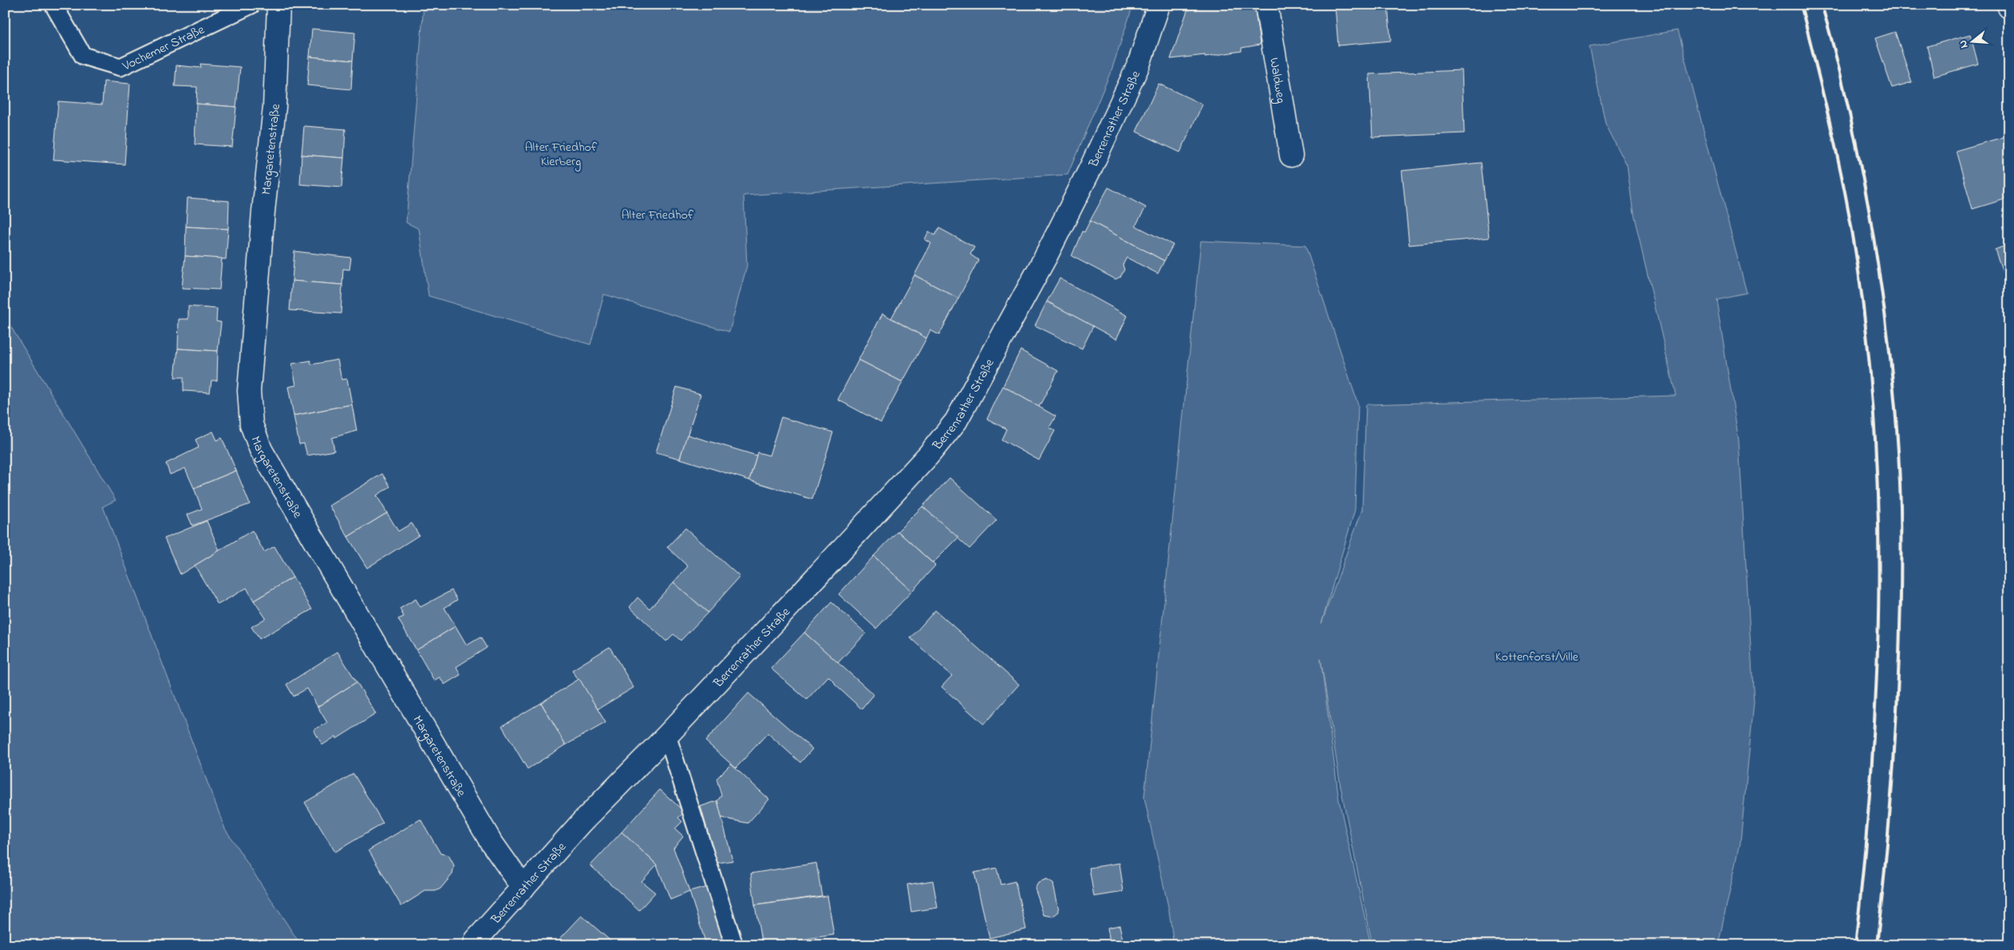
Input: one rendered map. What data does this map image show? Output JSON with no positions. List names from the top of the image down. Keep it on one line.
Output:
{"streets":{"street":["Waldweg","Berrenrather Straße","Margaretenstraße"],"lane":["Vochemer Straße"]},"crossings":[["Berrenrather Straße","Margaretenstraße"]],"parks":["Alter Friedhof Kierberg","Alter Friedhof","Kottenforst/Ville"],"north":"left"}
